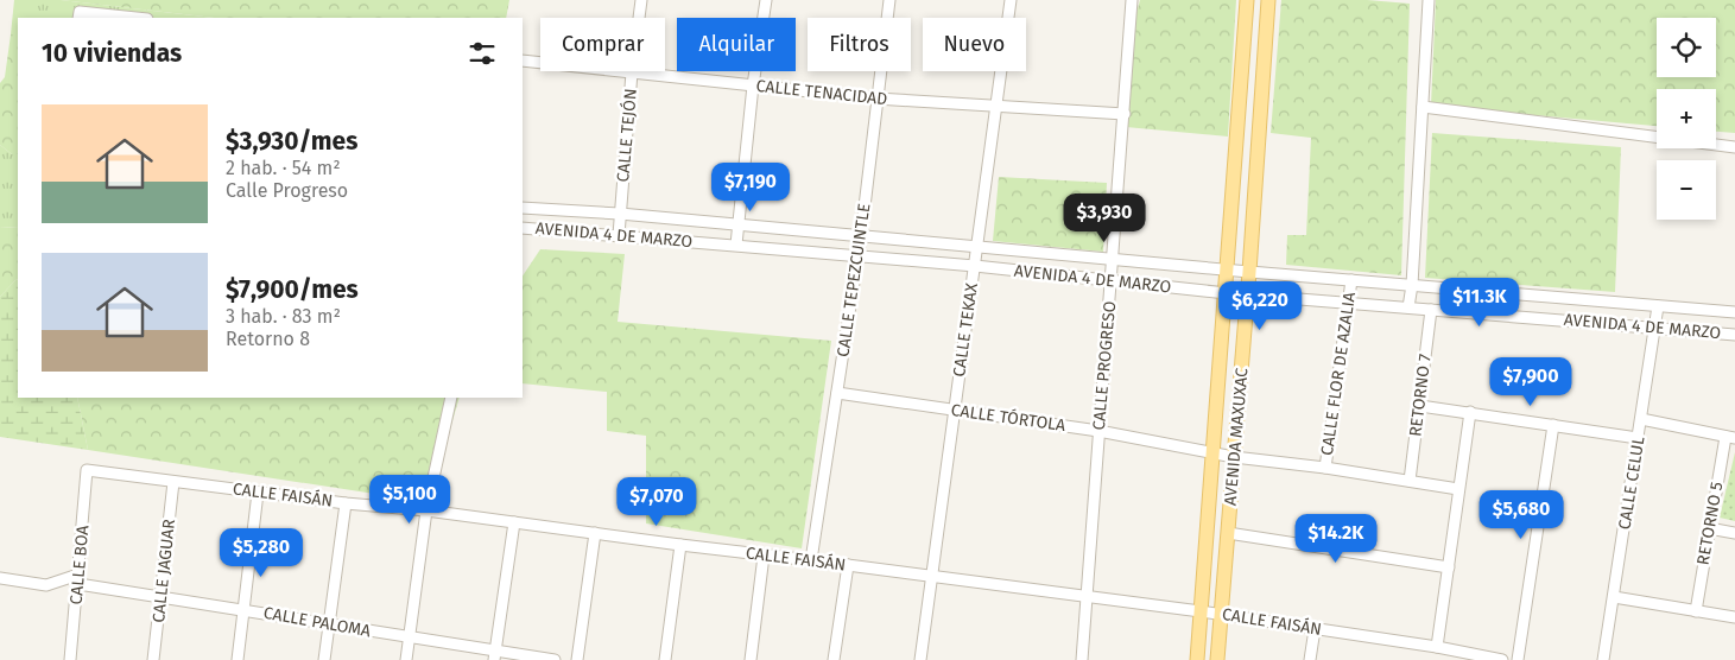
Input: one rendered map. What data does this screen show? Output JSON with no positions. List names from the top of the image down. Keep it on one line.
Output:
{"streets":{"main road":["AVENIDA MAXUXAC"],"street":["CALLE TENACIDAD","CALLE TEJÓN","AVENIDA 4 DE MARZO","CALLE TEPEZCUINTLE","CALLE TEKAX","CALLE PROGRESO","CALLE FLOR DE AZALIA","RETORNO 7","CALLE TÓRTOLA","CALLE CELUL","CALLE FAISÁN","RETORNO 5","CALLE BOA","CALLE JAGUAR","CALLE PALOMA"]},"crossings":[["CALLE TENACIDAD","CALLE TEJÓN"],["CALLE TENACIDAD","CALLE TEPEZCUINTLE"],["CALLE TENACIDAD","CALLE TEKAX"],["CALLE TENACIDAD","CALLE PROGRESO"],["CALLE TEJÓN","AVENIDA 4 DE MARZO"],["AVENIDA 4 DE MARZO","CALLE TEPEZCUINTLE"],["AVENIDA 4 DE MARZO","CALLE TEKAX"],["AVENIDA 4 DE MARZO","CALLE PROGRESO"],["AVENIDA 4 DE MARZO","CALLE FLOR DE AZALIA"],["AVENIDA 4 DE MARZO","RETORNO 7"],["AVENIDA 4 DE MARZO","AVENIDA MAXUXAC"],["AVENIDA 4 DE MARZO","CALLE CELUL"],["CALLE TEPEZCUINTLE","CALLE TÓRTOLA"],["CALLE TEPEZCUINTLE","CALLE FAISÁN"],["CALLE TEKAX","CALLE TÓRTOLA"],["CALLE TEKAX","CALLE FAISÁN"],["CALLE PROGRESO","CALLE TÓRTOLA"],["CALLE PROGRESO","CALLE FAISÁN"],["CALLE FLOR DE AZALIA","CALLE TÓRTOLA"],["RETORNO 7","CALLE TÓRTOLA"],["CALLE TÓRTOLA","AVENIDA MAXUXAC"],["AVENIDA MAXUXAC","CALLE FAISÁN"],["CALLE FAISÁN","CALLE BOA"],["CALLE FAISÁN","CALLE JAGUAR"],["CALLE BOA","CALLE PALOMA"],["CALLE JAGUAR","CALLE PALOMA"]],"page":{"map_buttons":["+","−"],"chip":["Comprar","Alquilar","Filtros","Nuevo"],"heading":"10 viviendas","list":[{"name":"$3,930/mes","note":"2 hab. · 54 m² · Calle Progreso"},{"name":"$7,900/mes","note":"3 hab. · 83 m² · Retorno 8"}],"price":["$7,190","$3,930","$11.3K","$6,220","$7,900","$5,100","$7,070","$5,680","$14.2K","$5,280"]}}
